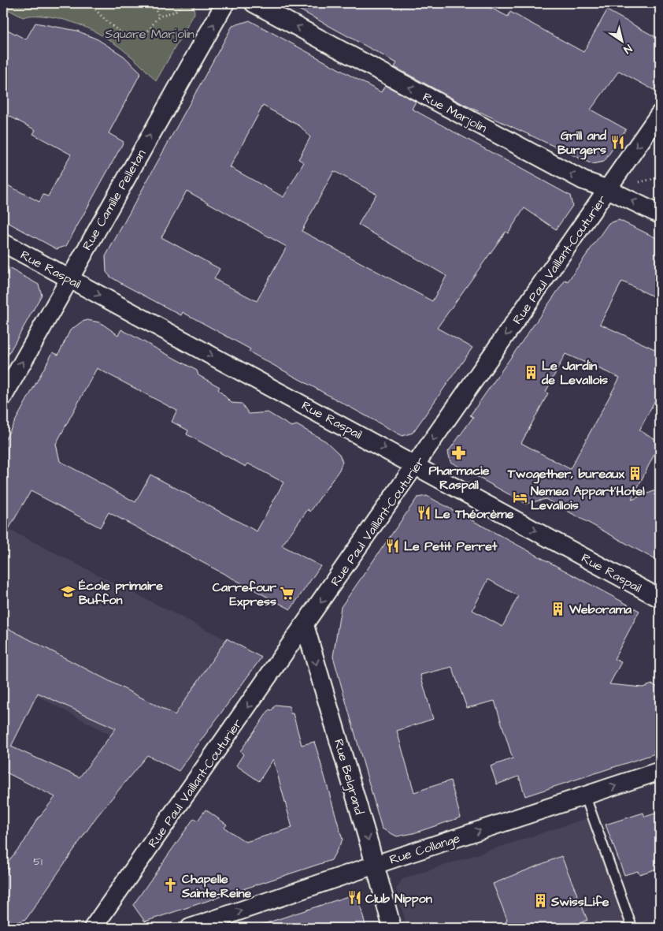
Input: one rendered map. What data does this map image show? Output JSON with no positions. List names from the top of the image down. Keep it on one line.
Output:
{"streets":{"street":["Rue Marjolin","Rue Camille Pelletan","Rue Paul Vaillant-Couturier","Rue Raspail","Rue Belgrand","Rue Collange"]},"crossings":[["Rue Marjolin","Rue Paul Vaillant-Couturier"],["Rue Camille Pelletan","Rue Raspail"],["Rue Paul Vaillant-Couturier","Rue Raspail"],["Rue Paul Vaillant-Couturier","Rue Belgrand"],["Rue Belgrand","Rue Collange"]],"one_way":["Rue Marjolin","Rue Camille Pelletan","Rue Paul Vaillant-Couturier","Rue Raspail","Rue Belgrand","Rue Collange"],"parks":["Square Marjolin"],"places":{"restaurant":["Grill and Burgers","Le Théorème","Le Petit Perret","Club Nippon"],"building":["Le Jardin de Levallois","Twogether, bureaux","Weborama","SwissLife"],"pharmacy":["Pharmacie Raspail"],"hotel":["Nemea Appart'Hotel Levallois"],"school or university":["École primaire Buffon"],"supermarket":["Carrefour Express"],"church":["Chapelle Sainte-Reine"]},"house_numbers":["51"],"north":"bottom right"}
